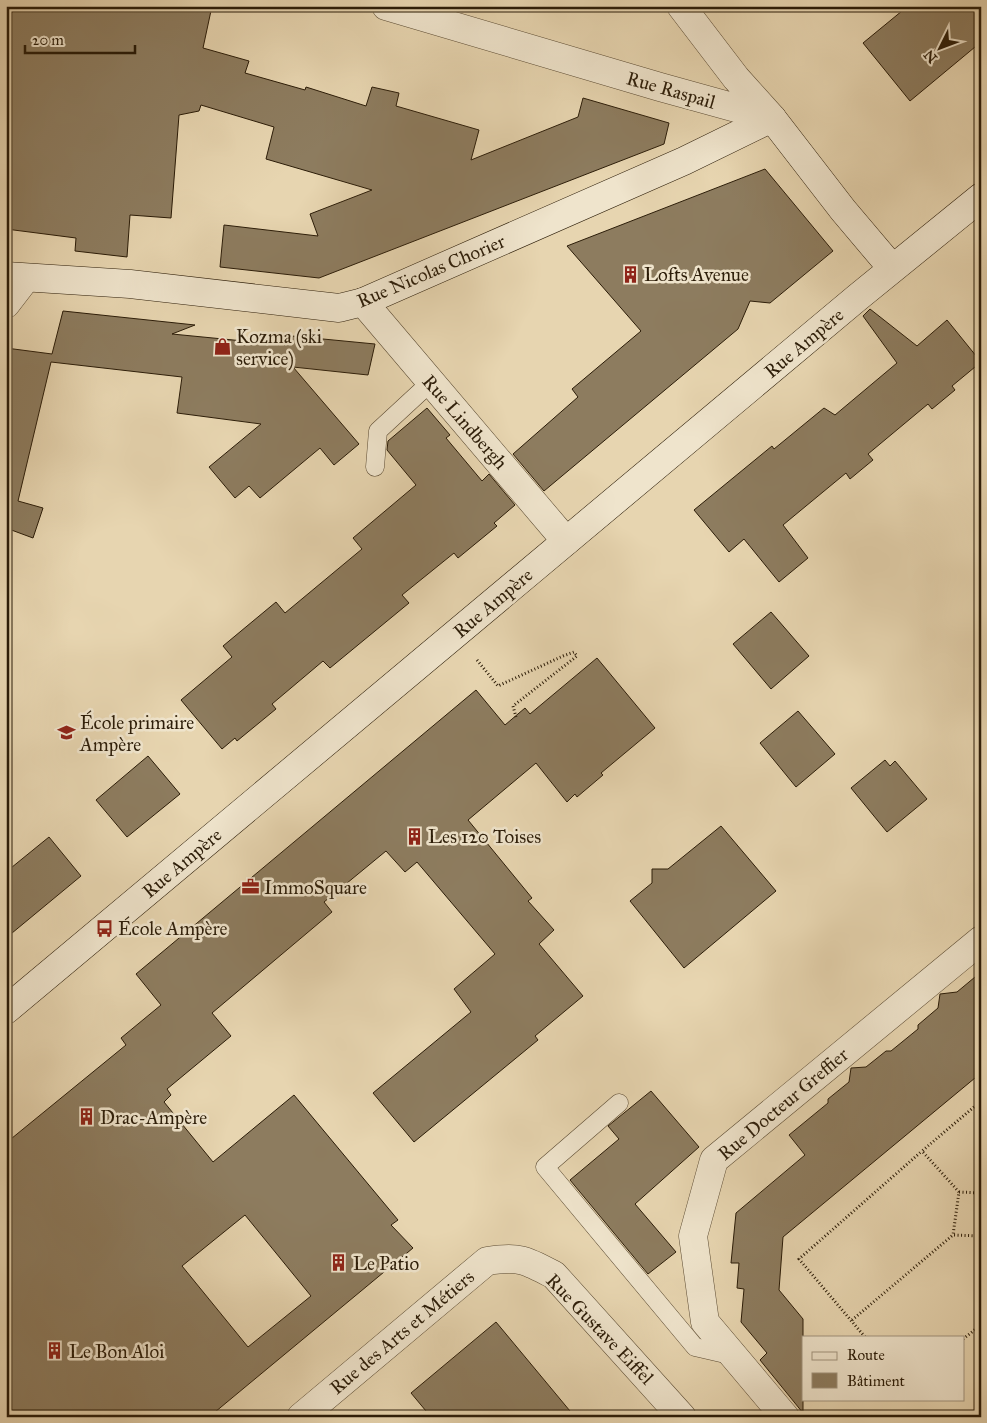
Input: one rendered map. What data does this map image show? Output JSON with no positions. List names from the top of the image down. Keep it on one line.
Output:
{"streets":{"street":["Rue Raspail","Rue Nicolas Chorier","Rue Ampère","Rue Lindbergh","Rue Docteur Greffier","Rue Gustave Eiffel","Rue des Arts et Métiers"]},"crossings":[["Rue Raspail","Rue Nicolas Chorier"],["Rue Nicolas Chorier","Rue Lindbergh"],["Rue Ampère","Rue Lindbergh"],["Rue Gustave Eiffel","Rue des Arts et Métiers"]],"places":{"building":["Lofts Avenue","Les 120 Toises","Drac-Ampère","Le Patio","Le Bon Aloi"],"shop":["Kozma (ski service)"],"school or university":["École primaire Ampère"],"office":["ImmoSquare"],"bus stop":["École Ampère"]},"legend":["Route","Bâtiment"],"scale_bar":"20 m","north":"bottom left"}
